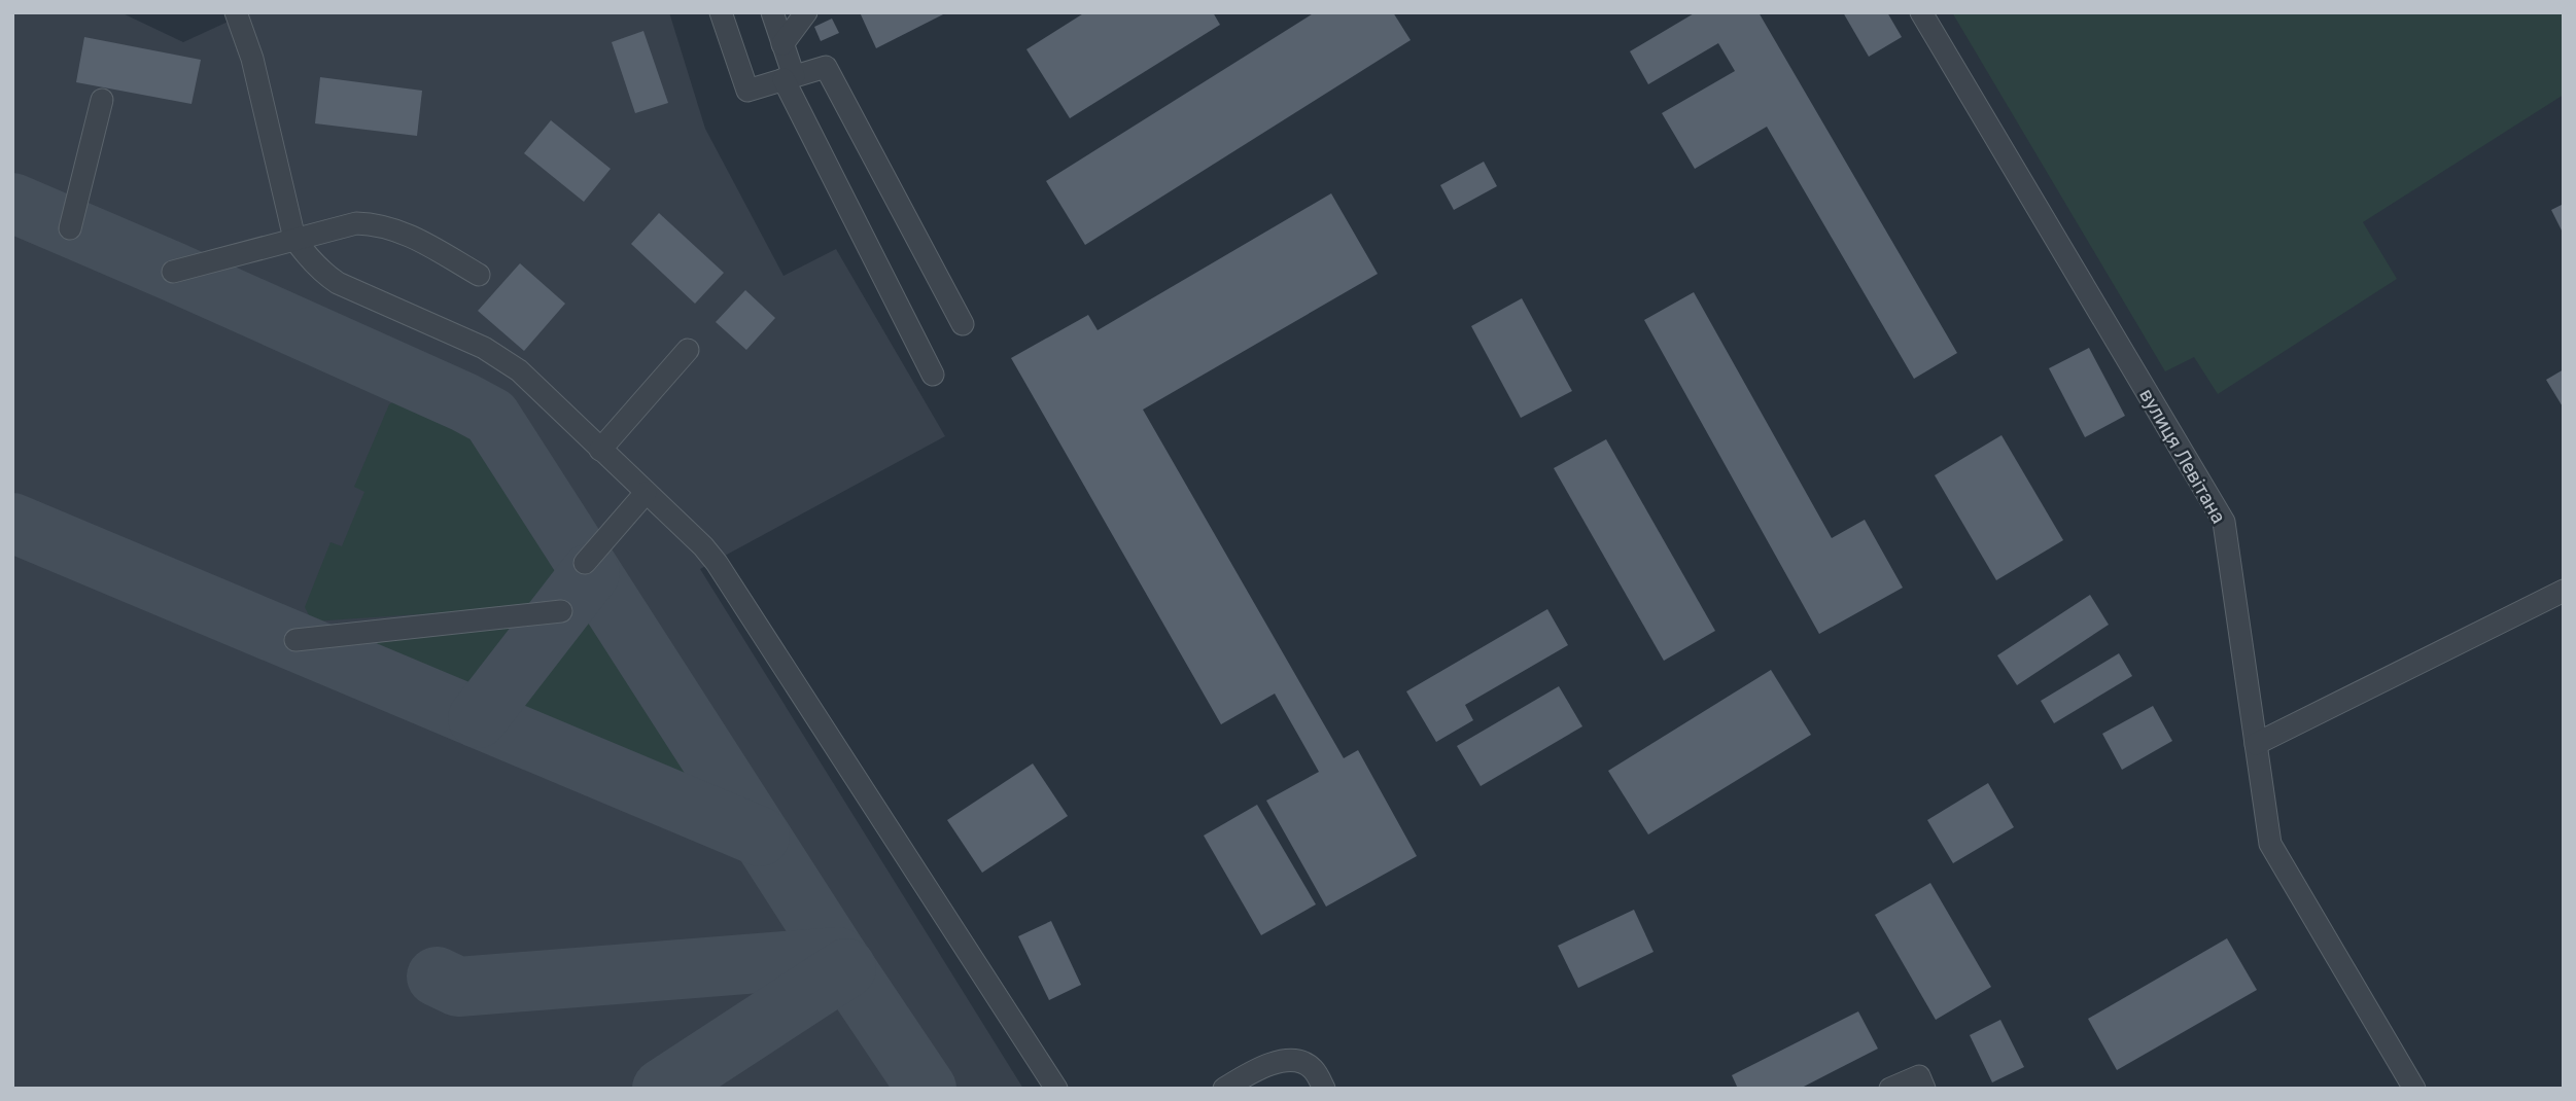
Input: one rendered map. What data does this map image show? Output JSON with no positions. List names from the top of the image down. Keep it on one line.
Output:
{"streets":{"street":["вулиця Левітана"]}}
